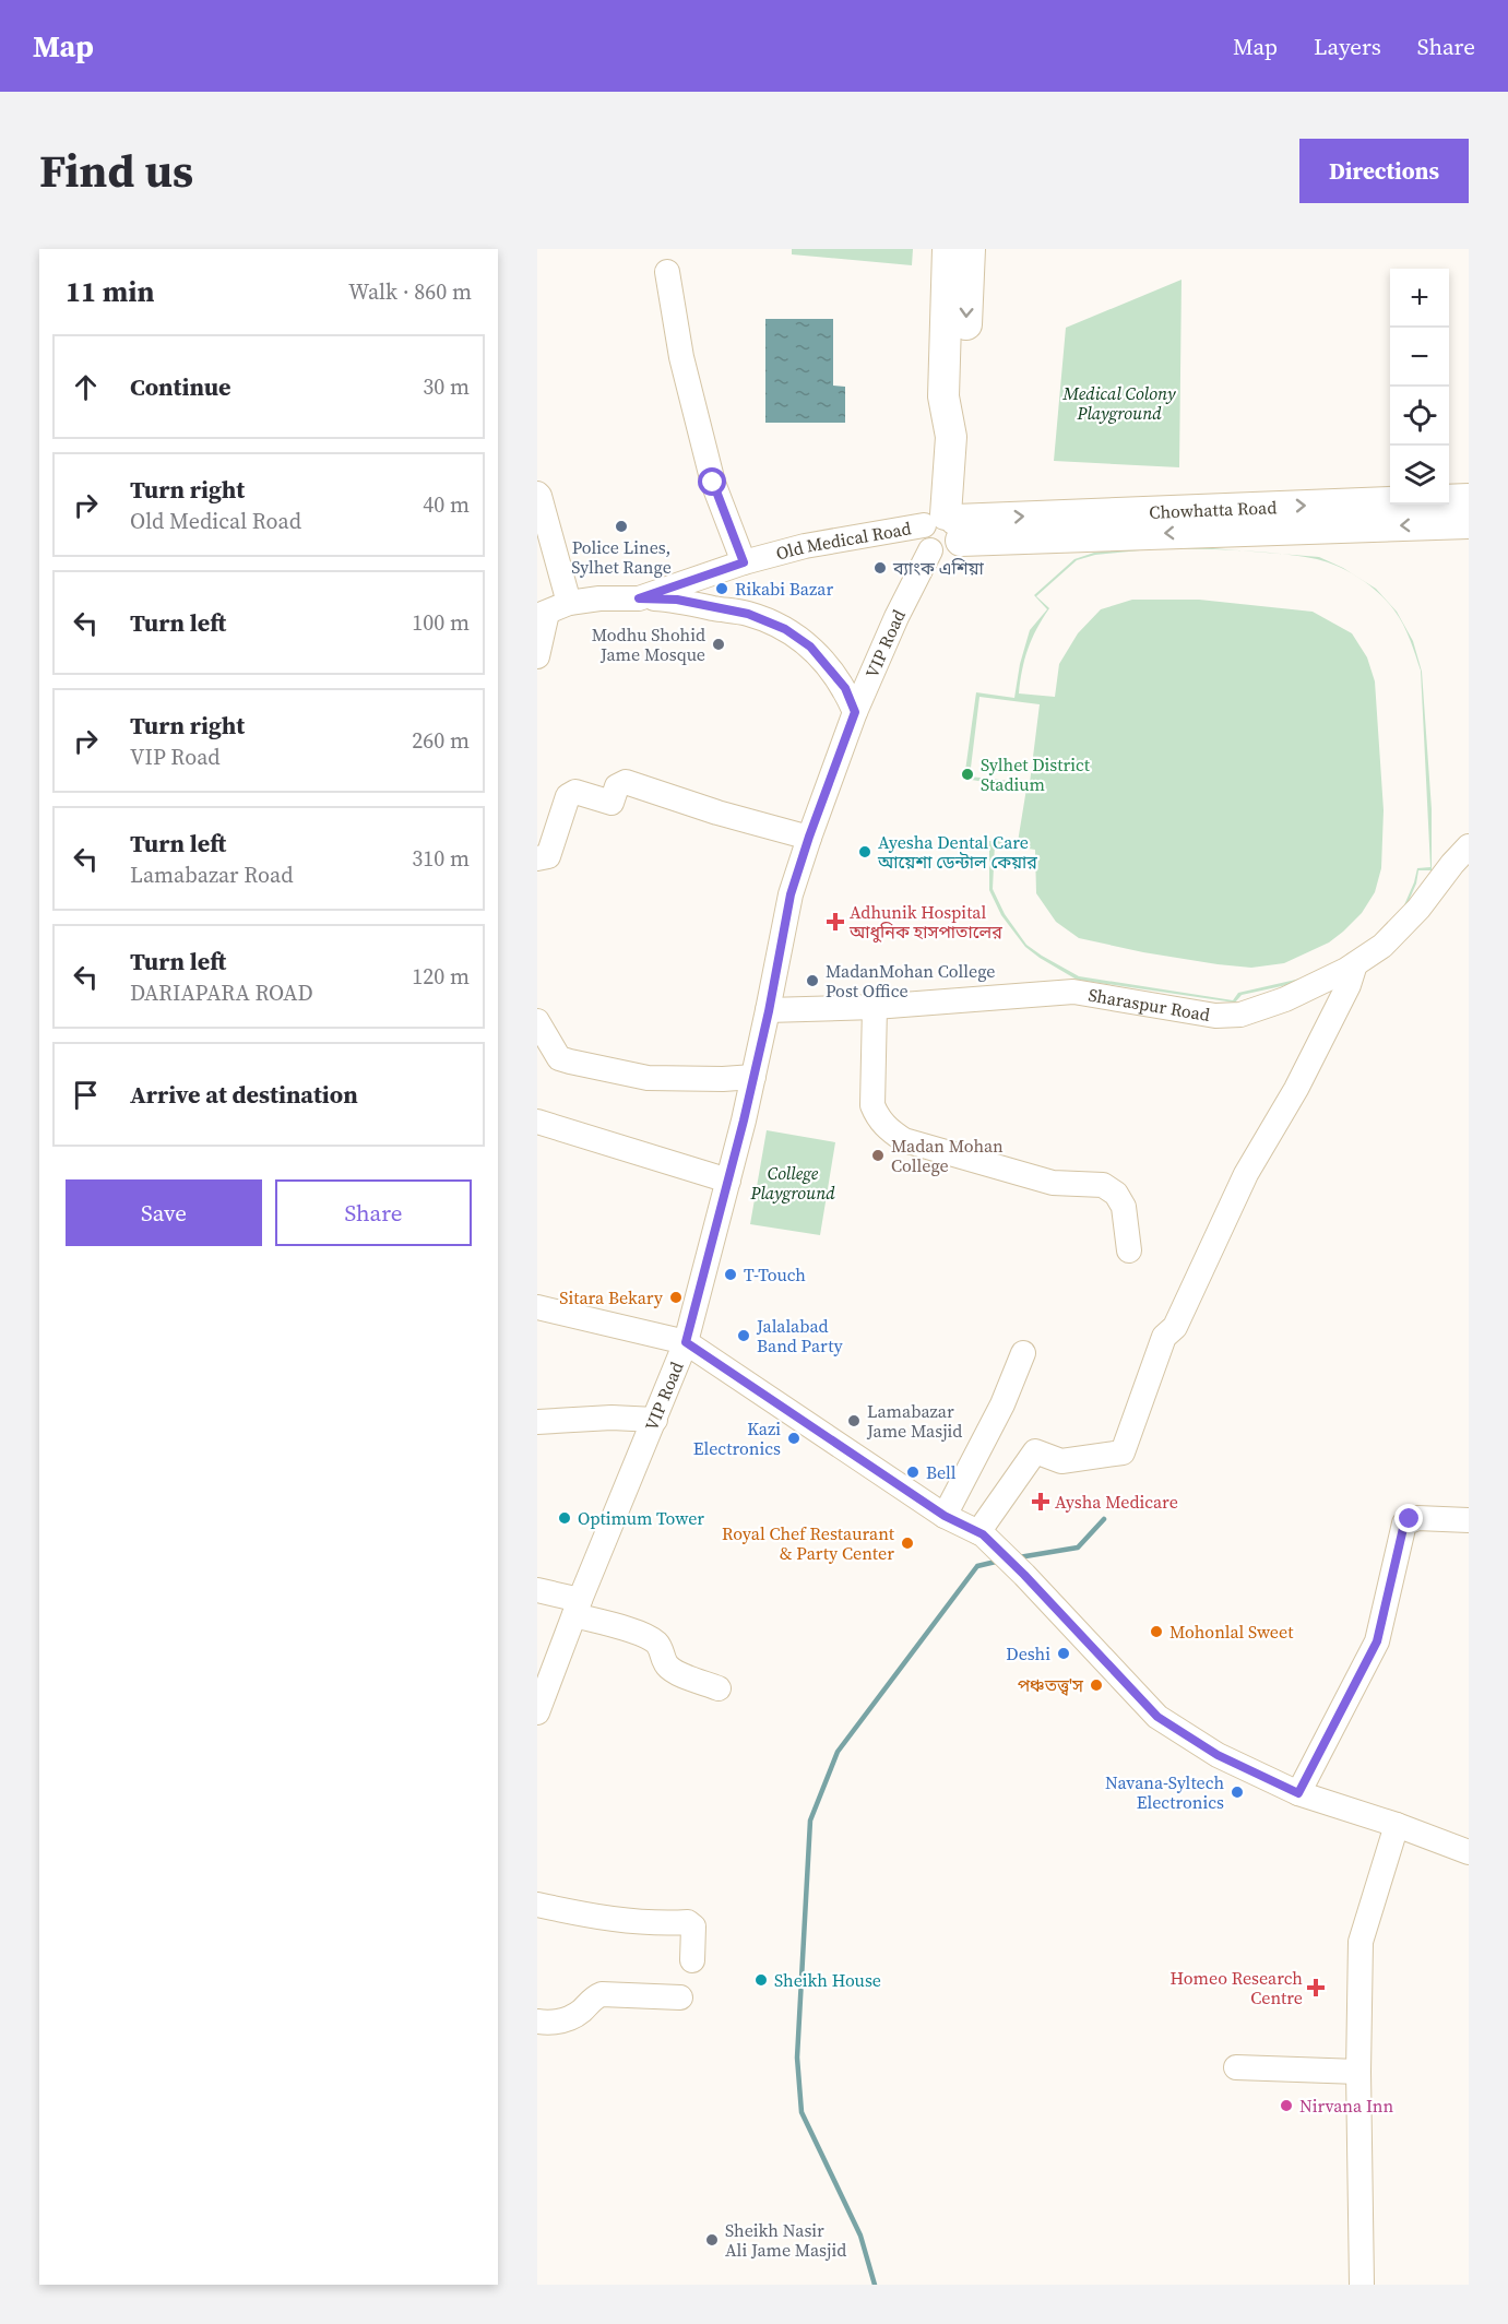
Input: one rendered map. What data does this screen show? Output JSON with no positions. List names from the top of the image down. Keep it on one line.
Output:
{"streets":{"main road":["Chowhatta Road"],"street":["Old Medical Road","VIP Road","Sharaspur Road"]},"crossings":[["Chowhatta Road","Old Medical Road"],["Chowhatta Road","VIP Road"],["Old Medical Road","VIP Road"],["VIP Road","Sharaspur Road"]],"parks":["Medical Colony Playground","College Playground"],"places":{"other":["Police Lines, Sylhet Range","ব্যাংক এশিয়া","Rikabi Bazar","Modhu Shohid Jame Mosque","Sylhet District Stadium","Ayesha Dental Care আয়েশা ডেন্টাল কেয়ার","MadanMohan College Post Office","Madan Mohan College","T-Touch","Sitara Bekary","Jalalabad Band Party","Lamabazar Jame Masjid","Kazi Electronics","Bell","Optimum Tower","Royal Chef Restaurant & Party Center","Mohonlal Sweet","Deshi","পঞ্চতত্ত্ব'স","Navana-Syltech Electronics","Sheikh House","Nirvana Inn","Sheikh Nasir Ali Jame Masjid"],"health":["Adhunik Hospital আধুনিক হাসপাতালের","Aysha Medicare","Homeo Research Centre"]},"page":{"header":"Map","nav":["Map","Layers","Share"],"title":"Find us","buttons":["Directions",["Save","Share"]],"heading":["11 min","Walk · 860 m"],"map_buttons":["+","−"],"list":[["Continue","30 m"],["Turn right","Old Medical Road","40 m"],["Turn left","100 m"],["Turn right","VIP Road","260 m"],["Turn left","Lamabazar Road","310 m"],["Turn left","DARIAPARA ROAD","120 m"],"Arrive at destination"]}}
